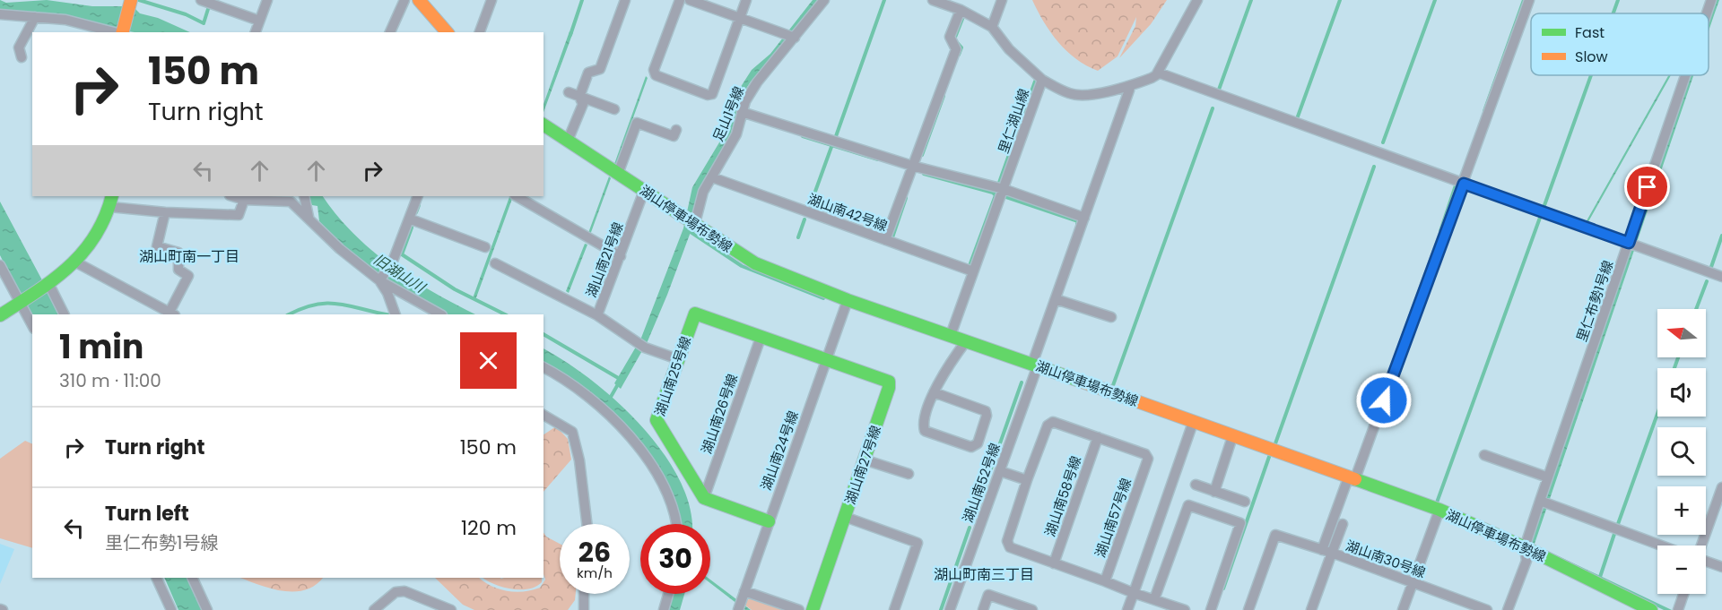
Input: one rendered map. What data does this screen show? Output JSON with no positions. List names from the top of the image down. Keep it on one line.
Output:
{"streets":{"main road":["湖山停車場布勢線","湖山南25号線","湖山南27号線"],"street":["足山1号線","里仁湖山線","湖山南42号線","湖山南21号線","里仁布勢1号線","湖山南26号線","湖山南24号線","湖山南52号線","湖山南58号線","湖山南57号線","湖山南30号線"]},"crossings":[["足山1号線","湖山南42号線"],["足山1号線","湖山停車場布勢線"],["里仁湖山線","湖山南42号線"],["里仁湖山線","湖山停車場布勢線"],["里仁湖山線","湖山南52号線"],["湖山停車場布勢線","湖山南21号線"],["湖山停車場布勢線","里仁布勢1号線"],["湖山停車場布勢線","湖山南24号線"],["湖山停車場布勢線","湖山南52号線"],["湖山南21号線","湖山南25号線"],["湖山南25号線","湖山南26号線"],["湖山南25号線","湖山南24号線"],["湖山南25号線","湖山南27号線"],["湖山南24号線","湖山南27号線"],["湖山南58号線","湖山南57号線"]],"districts":["湖山町南一丁目","湖山町南三丁目"],"water":["旧湖山川"],"legend":["Fast","Slow"],"north":"left","page":{"turn":["150 m","Turn right"],"map_buttons":["+","−"],"heading":["1 min","310 m · 11:00"],"list":[{"name":"Turn right","value":"150 m"},{"name":"Turn left","note":"里仁布勢1号線","value":"120 m"}],"speed":"26 km/h","limit":"30"}}
